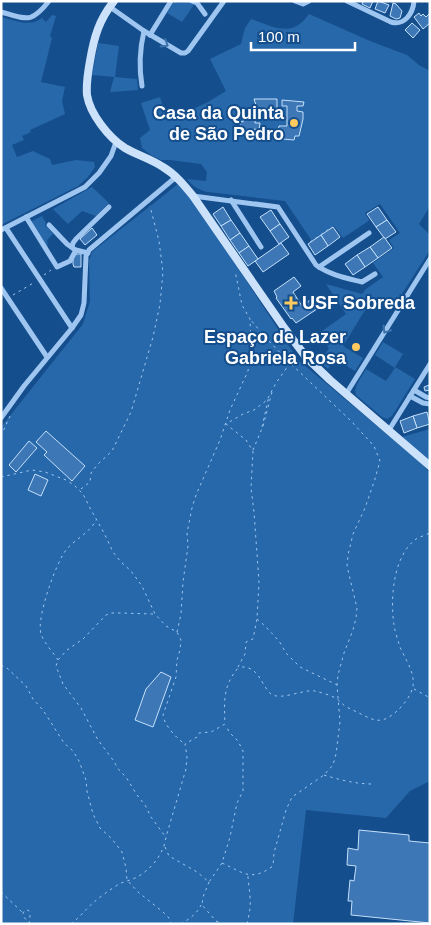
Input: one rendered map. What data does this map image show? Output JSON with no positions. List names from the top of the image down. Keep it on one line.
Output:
{"places":{"other":["Casa da Quinta de São Pedro","Espaço de Lazer Gabriela Rosa"],"health":["USF Sobreda"]},"scale_bar":"100 m"}
